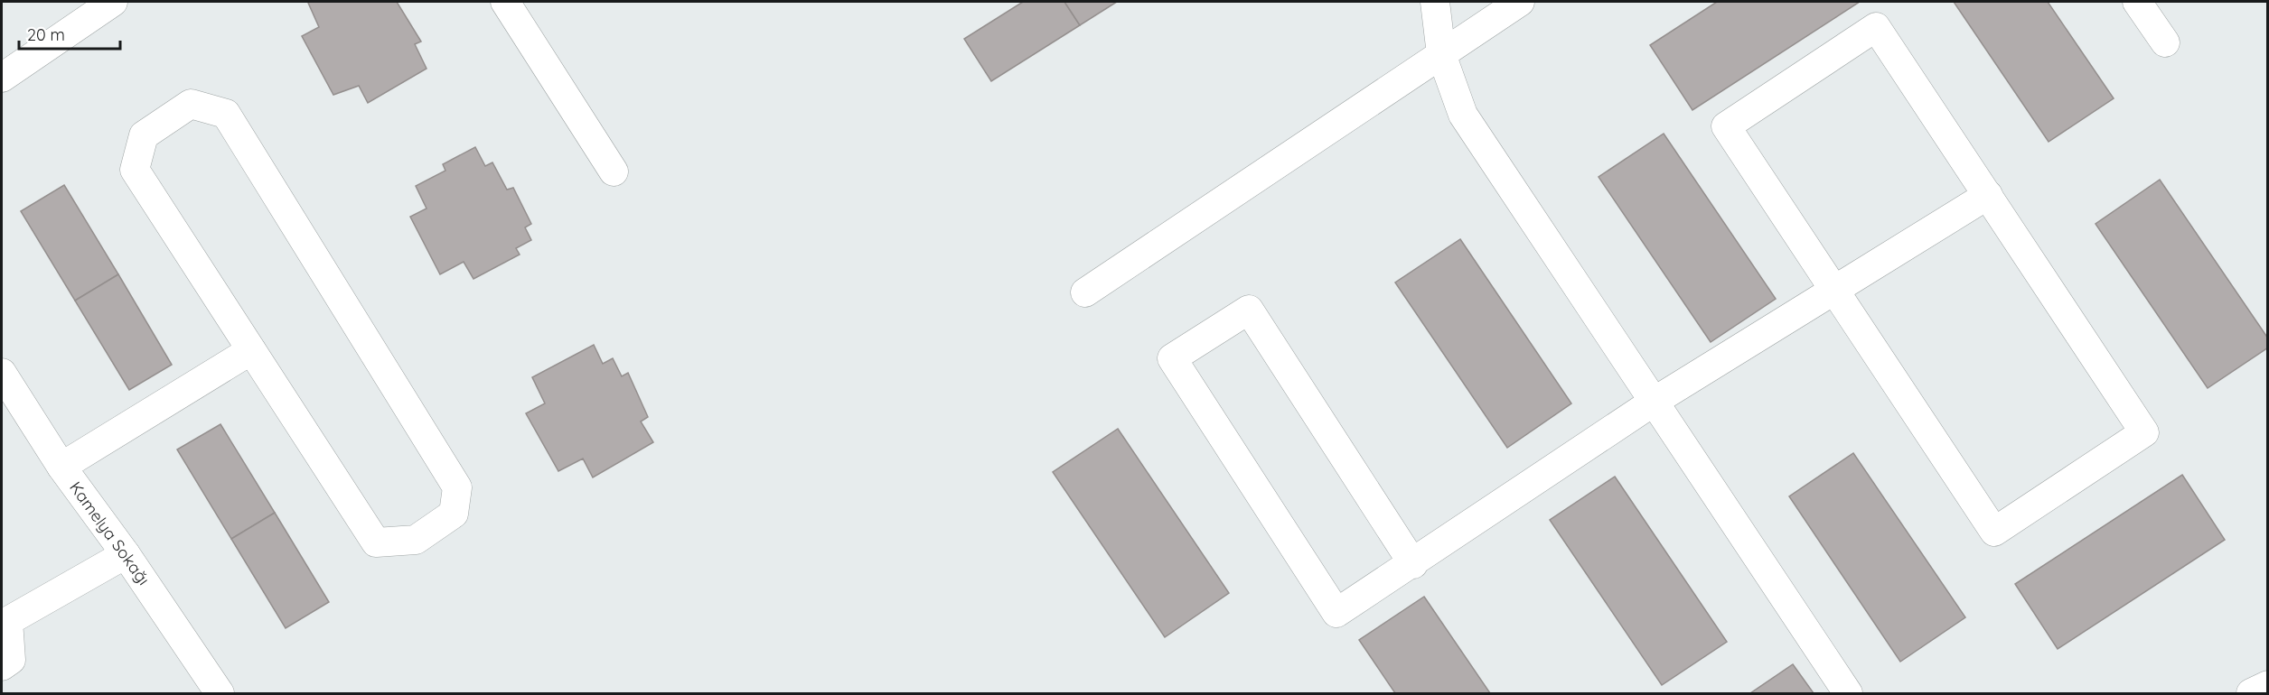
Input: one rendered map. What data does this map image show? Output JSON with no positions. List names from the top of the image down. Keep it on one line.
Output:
{"streets":{"street":["Kamelya Sokağı"]},"scale_bar":"20 m"}
